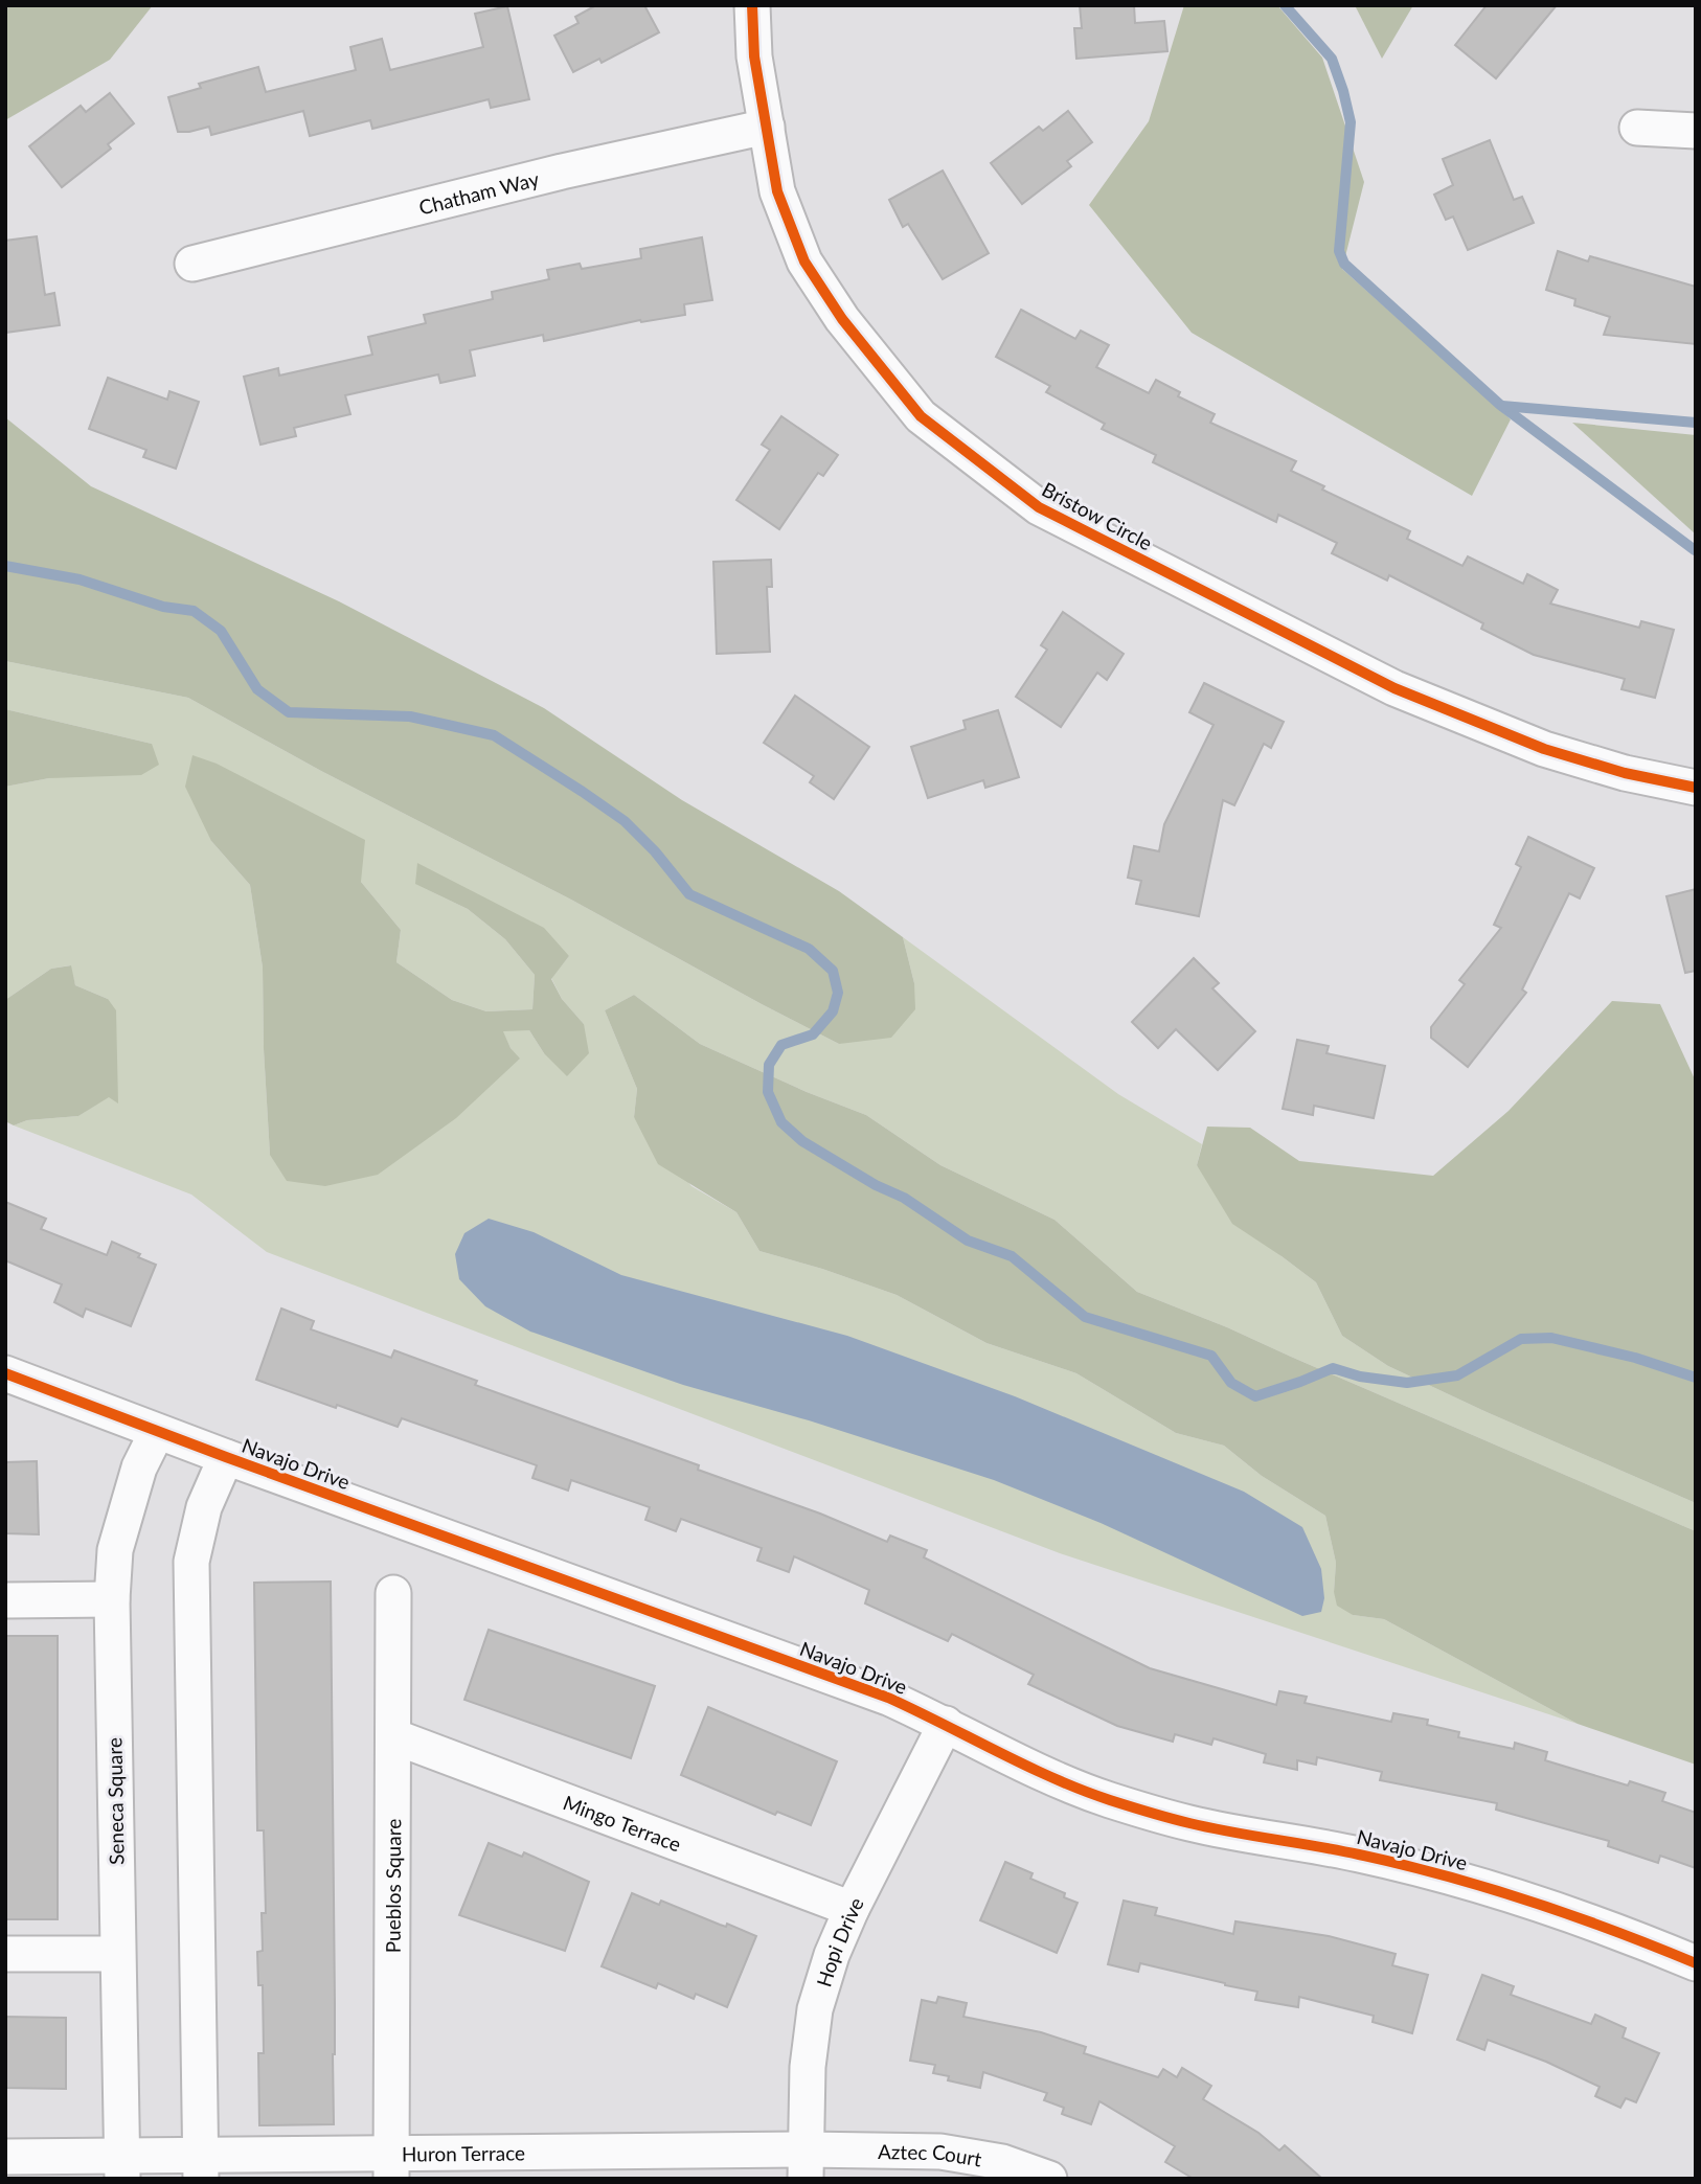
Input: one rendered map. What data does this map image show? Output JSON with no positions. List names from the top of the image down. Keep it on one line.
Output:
{"streets":{"street":["Chatham Way","Bristow Circle","Navajo Drive","Seneca Square","Mingo Terrace","Pueblos Square","Hopi Drive","Huron Terrace","Aztec Court"]},"crossings":[["Chatham Way","Bristow Circle"],["Navajo Drive","Seneca Square"],["Navajo Drive","Hopi Drive"],["Seneca Square","Huron Terrace"],["Mingo Terrace","Pueblos Square"],["Mingo Terrace","Hopi Drive"],["Pueblos Square","Huron Terrace"],["Hopi Drive","Huron Terrace"],["Hopi Drive","Aztec Court"],["Huron Terrace","Aztec Court"]]}
